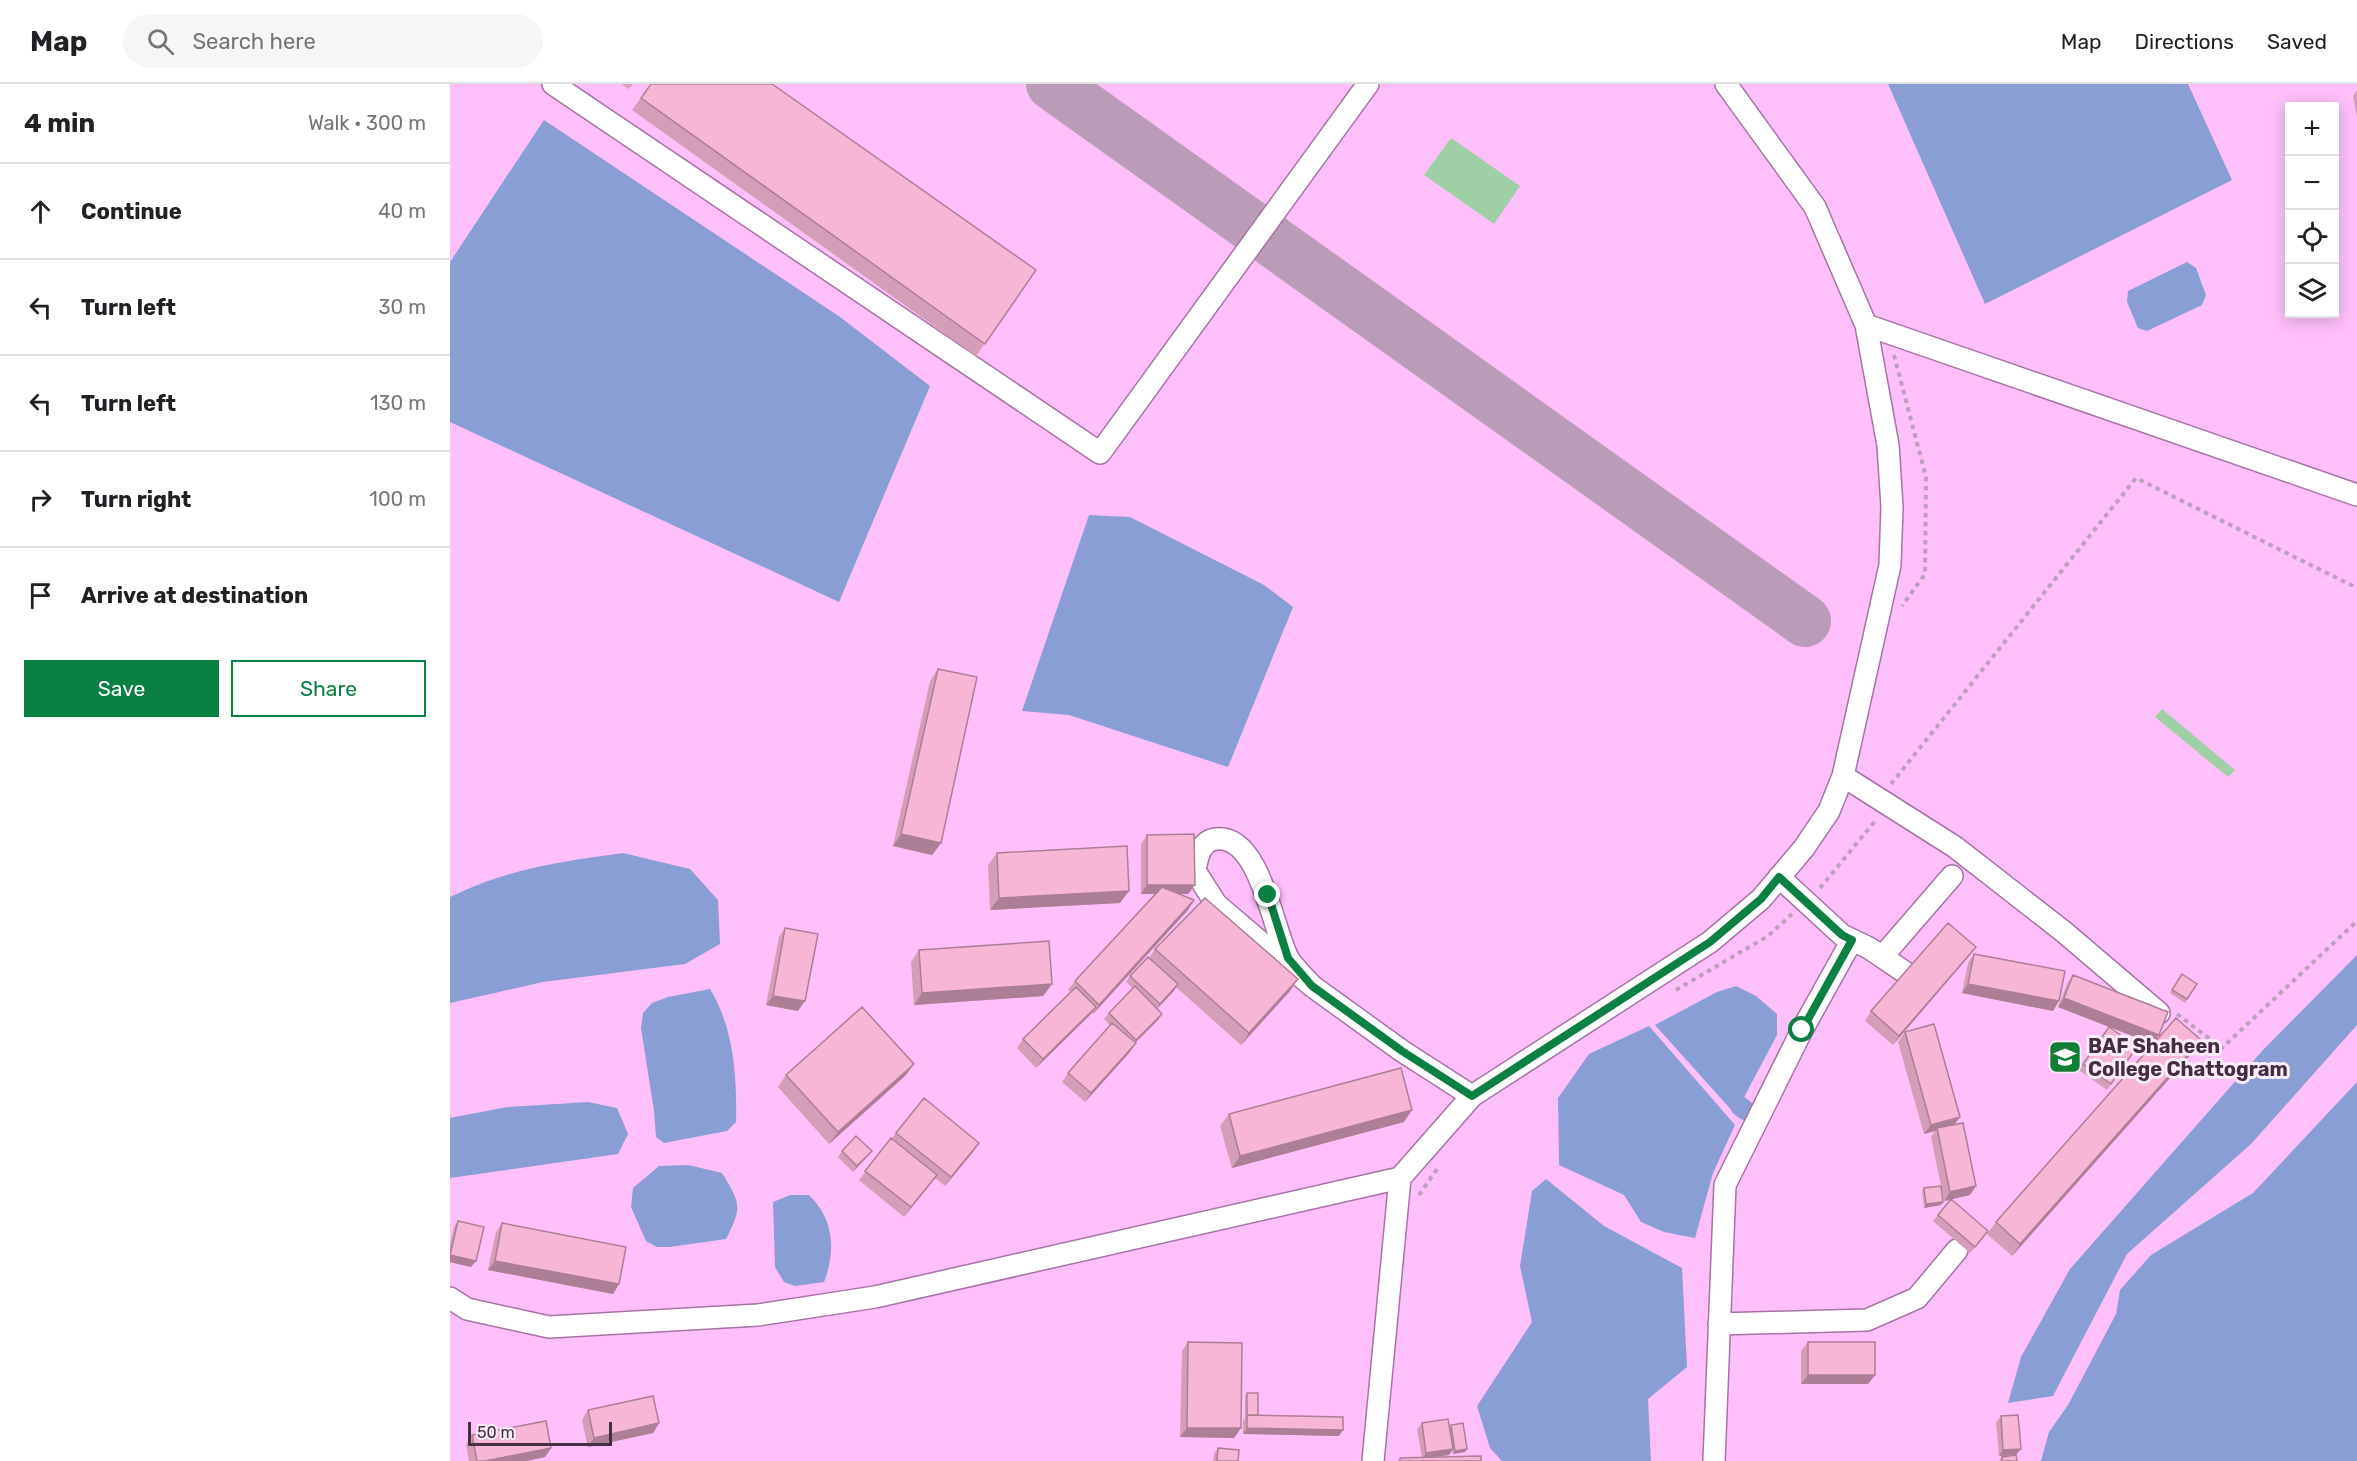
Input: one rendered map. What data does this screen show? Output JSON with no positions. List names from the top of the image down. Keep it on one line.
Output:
{"places":{"school or university":["BAF Shaheen College Chattogram"]},"scale_bar":"50 m","page":{"header":"Map","search":"Search here","nav":["Map","Directions","Saved"],"heading":["4 min","Walk · 300 m"],"map_buttons":["+","−"],"list":[["Continue","40 m"],["Turn left","30 m"],["Turn left","130 m"],["Turn right","100 m"],"Arrive at destination"],"buttons":["Save","Share"],"scale":"50 m"}}
